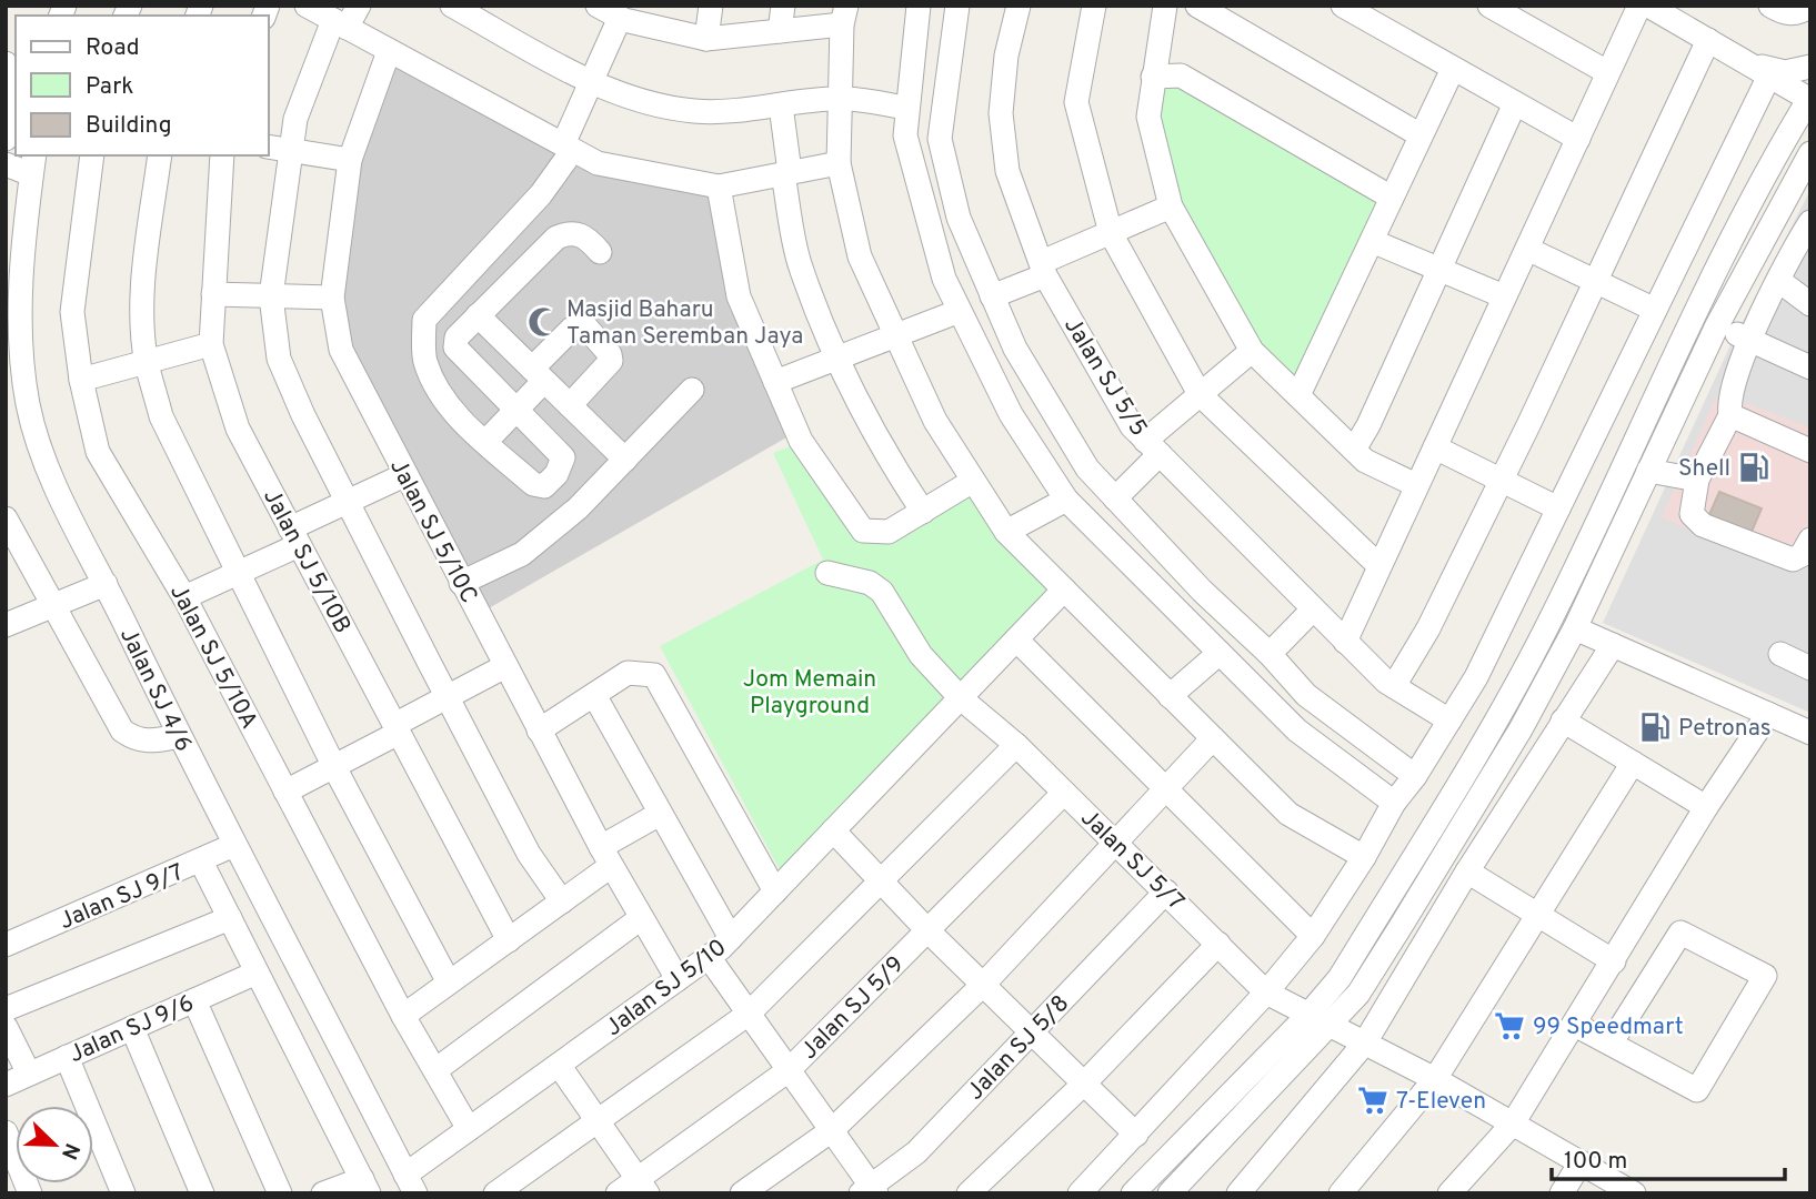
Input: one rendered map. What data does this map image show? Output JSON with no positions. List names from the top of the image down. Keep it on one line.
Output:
{"streets":{"street":["Jalan SJ 5/5","Jalan SJ 5/10C","Jalan SJ 5/10B","Jalan SJ 5/10A","Jalan SJ 4/6","Jalan SJ 5/7","Jalan SJ 9/7","Jalan SJ 5/10","Jalan SJ 5/9","Jalan SJ 9/6","Jalan SJ 5/8"]},"crossings":[["Jalan SJ 5/10C","Jalan SJ 5/10"],["Jalan SJ 5/10A","Jalan SJ 5/10"],["Jalan SJ 4/6","Jalan SJ 9/7"],["Jalan SJ 4/6","Jalan SJ 5/10"],["Jalan SJ 5/7","Jalan SJ 5/10"],["Jalan SJ 5/7","Jalan SJ 5/9"],["Jalan SJ 5/7","Jalan SJ 5/8"]],"parks":["Jom Memain Playground"],"places":{"mosque":["Masjid Baharu Taman Seremban Jaya"],"fuel station":["Shell","Petronas"],"supermarket":["99 Speedmart","7-Eleven"]},"legend":["Road","Park","Building"],"scale_bar":"100 m","north":"bottom right"}
